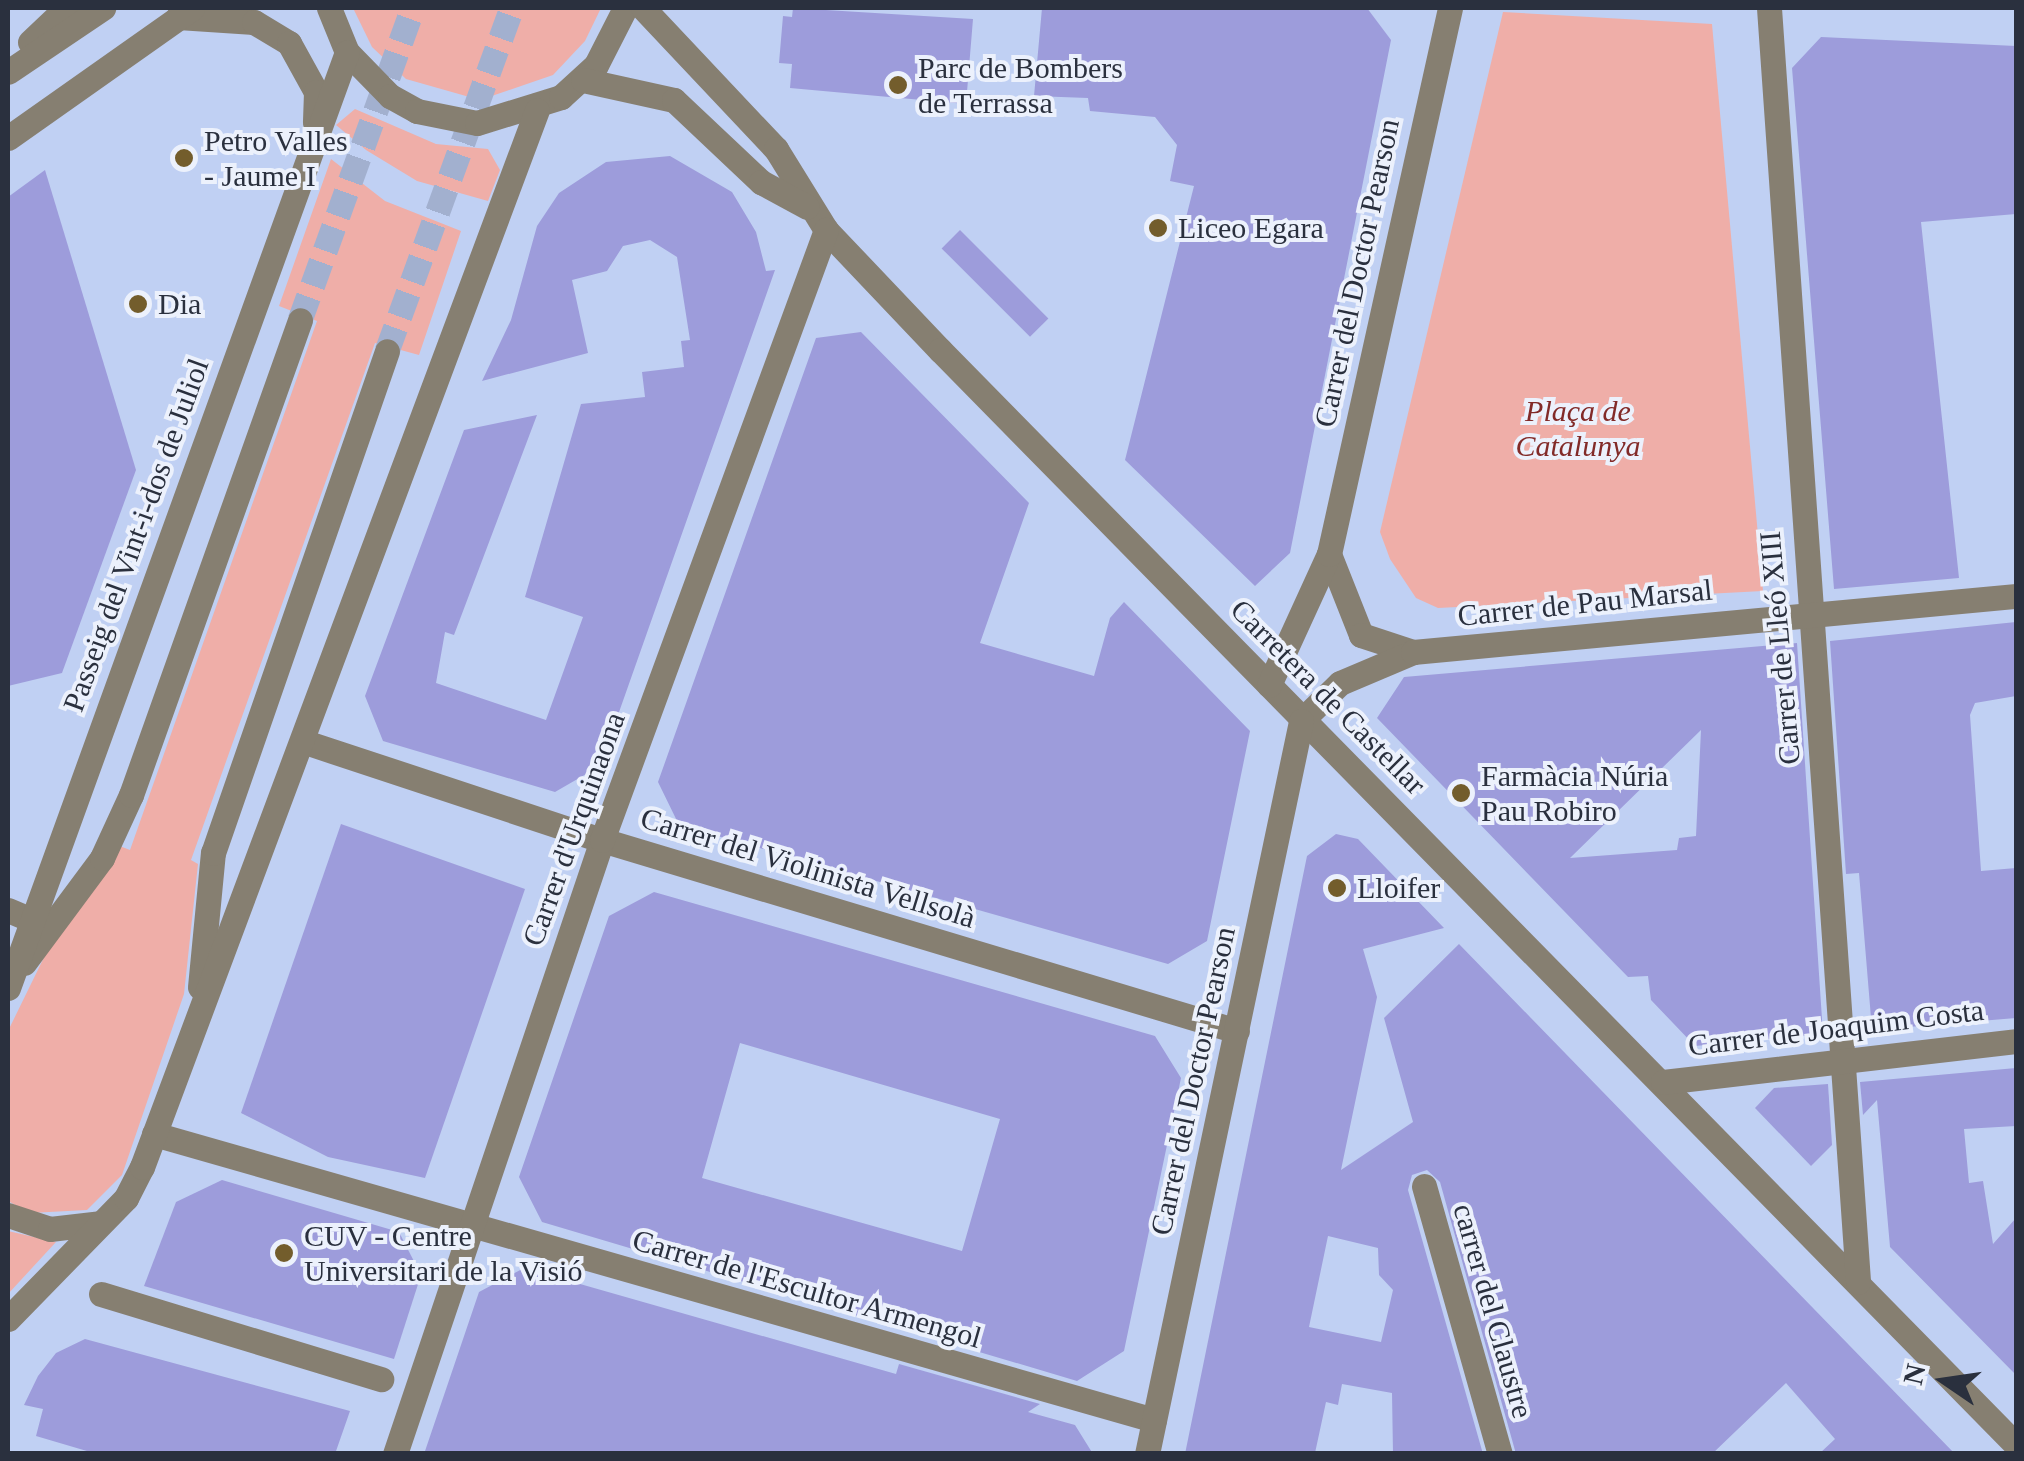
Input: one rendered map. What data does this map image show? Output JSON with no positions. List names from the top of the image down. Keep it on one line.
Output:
{"streets":{"street":["Carrer del Doctor Pearson","Passeig del Vint-i-dos de Juliol","Carrer de Pau Marsal","Carrer de Lleó XIII","Carretera de Castellar","Carrer d'Urquinaona","Carrer del Violinista Vellsolà","Carrer de Joaquim Costa","Carrer de l'Escultor Armengol","carrer del Claustre"]},"crossings":[["Carrer del Doctor Pearson","Carrer de Pau Marsal"],["Carrer del Doctor Pearson","Carretera de Castellar"],["Carrer del Doctor Pearson","Carrer del Violinista Vellsolà"],["Carrer del Doctor Pearson","Carrer de l'Escultor Armengol"],["Carrer de Pau Marsal","Carrer de Lleó XIII"],["Carrer de Pau Marsal","Carretera de Castellar"],["Carrer de Lleó XIII","Carretera de Castellar"],["Carrer de Lleó XIII","Carrer de Joaquim Costa"],["Carretera de Castellar","Carrer d'Urquinaona"],["Carretera de Castellar","Carrer de Joaquim Costa"],["Carrer d'Urquinaona","Carrer del Violinista Vellsolà"],["Carrer d'Urquinaona","Carrer de l'Escultor Armengol"]],"parks":["Plaça de Catalunya"],"places":["Parc de Bombers de Terrassa","Petro Valles - Jaume I","Liceo Egara","Dia","Farmàcia Núria Pau Robiro","Lloifer","CUV - Centre Universitari de la Visió"],"north":"left"}
